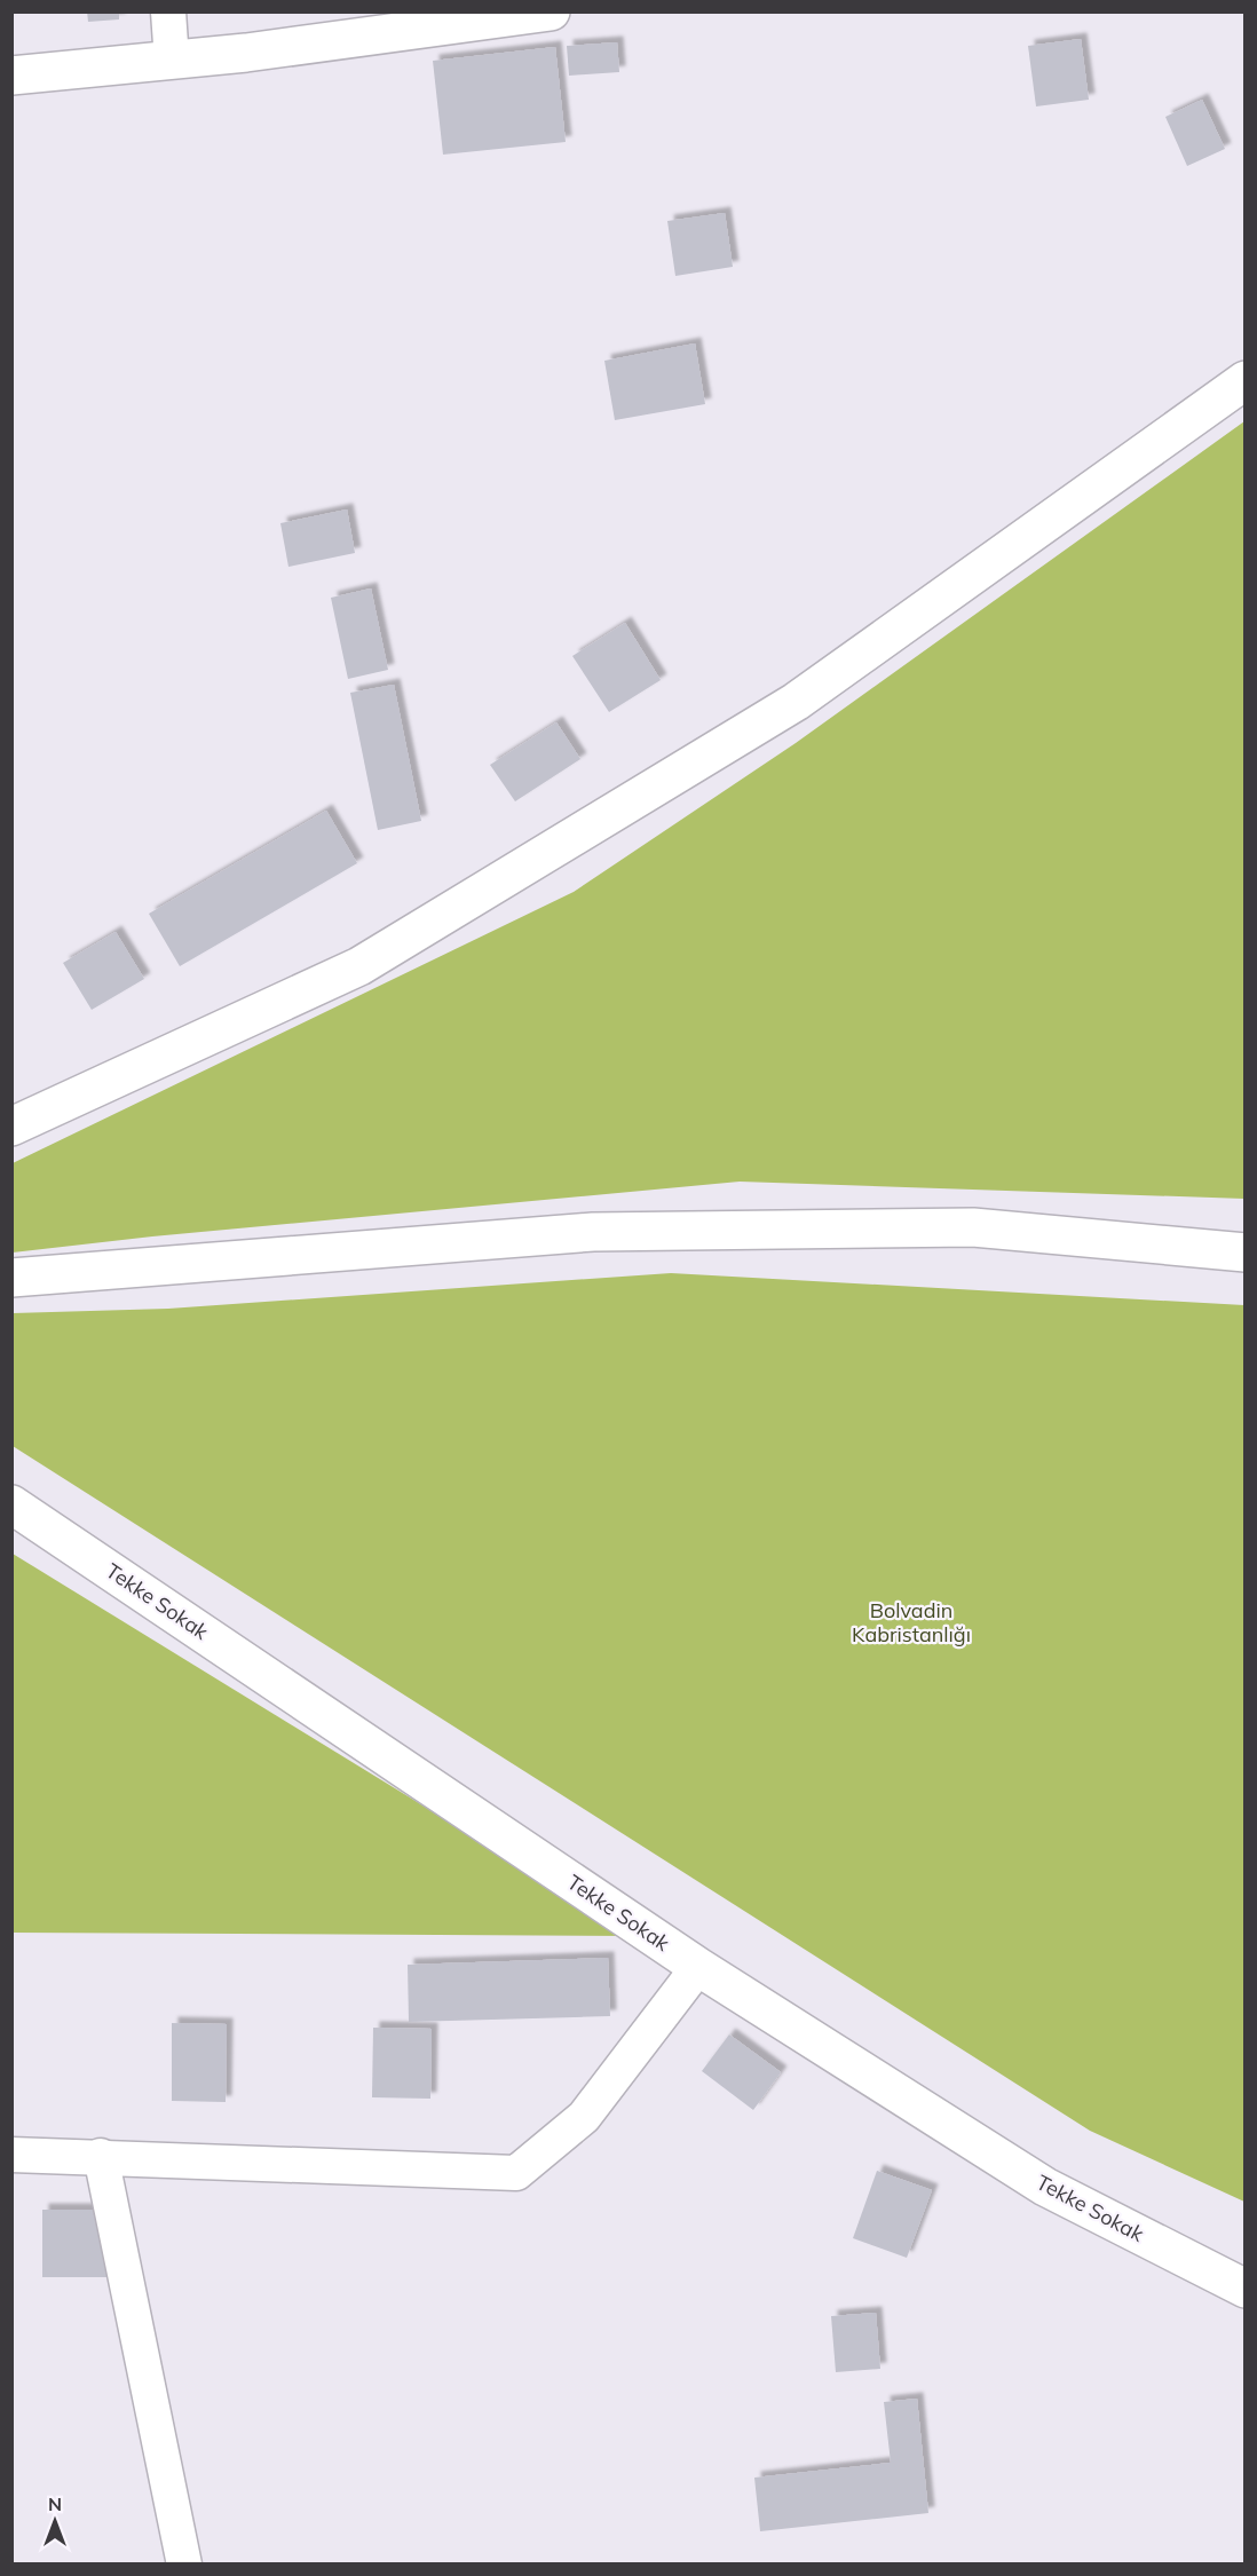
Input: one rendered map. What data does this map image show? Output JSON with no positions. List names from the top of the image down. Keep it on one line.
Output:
{"streets":{"street":["Tekke Sokak"]},"parks":["Bolvadin Kabristanlığı"],"north":"top"}
